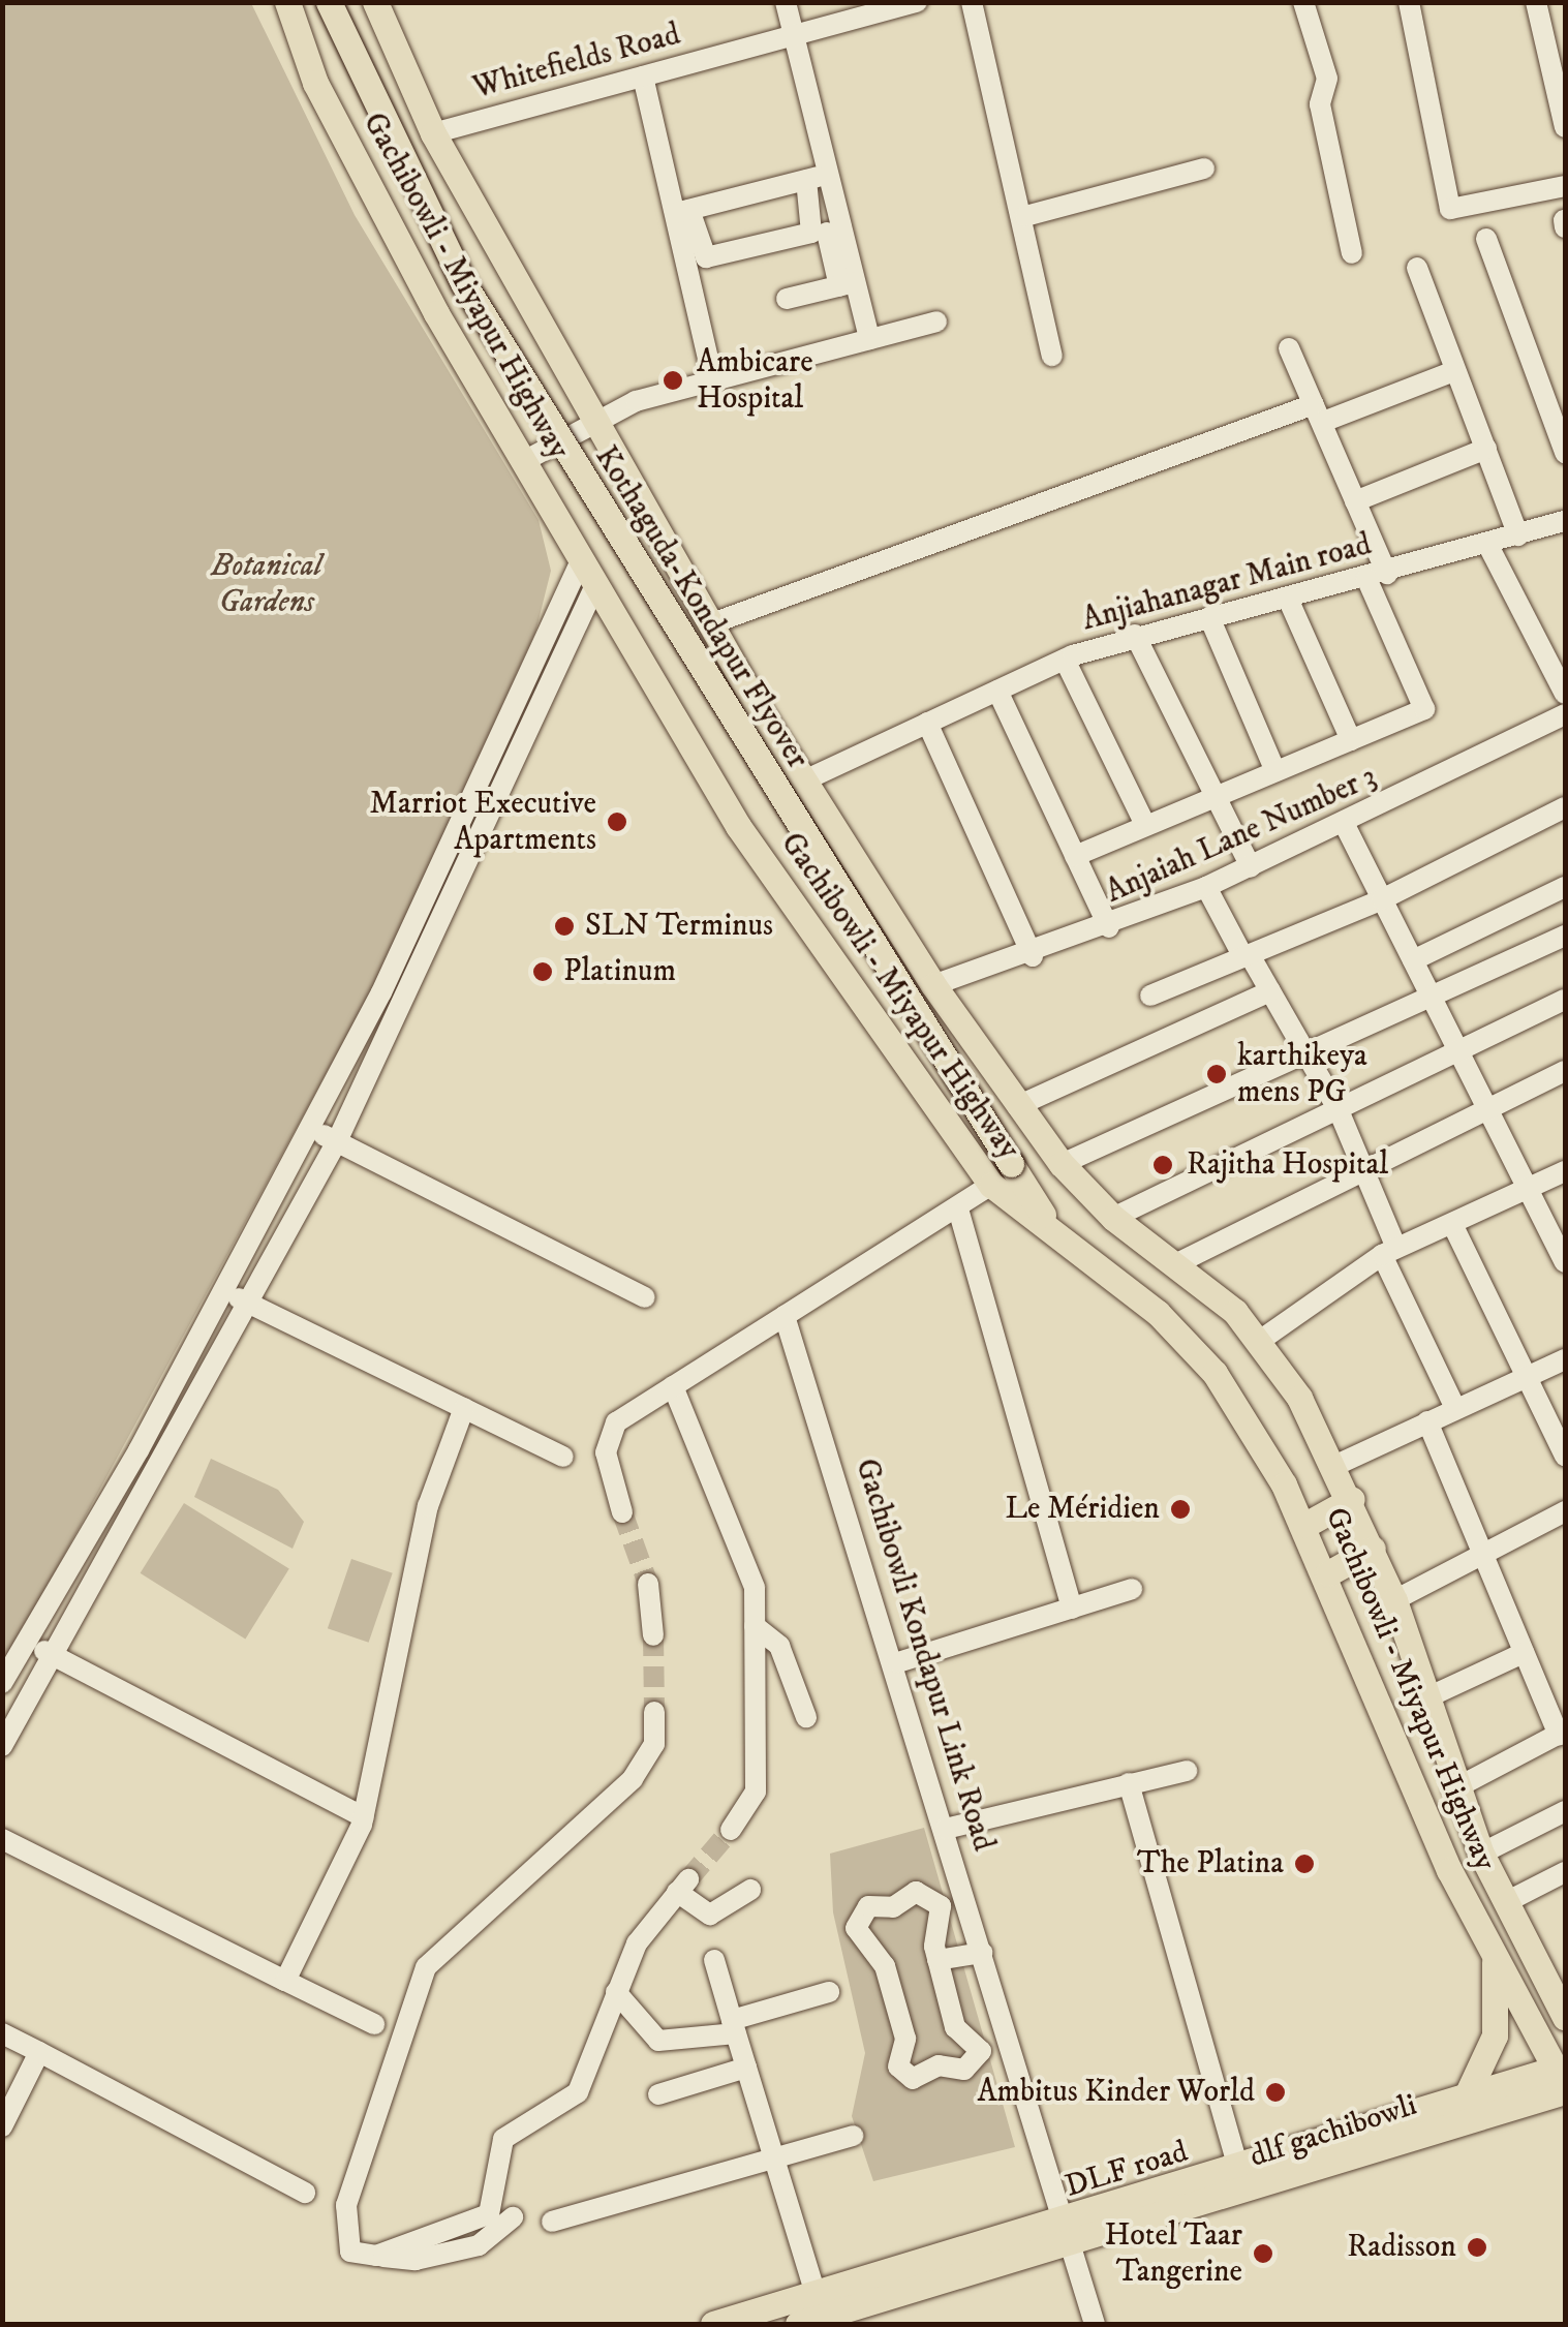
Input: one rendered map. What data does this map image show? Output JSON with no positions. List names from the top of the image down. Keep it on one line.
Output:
{"streets":{"main road":["Gachibowli - Miyapur Highway","Kothaguda-Kondapur Flyover","dlf gachibowli","DLF road"],"street":["Whitefields Road","Anjiahanagar Main road","Anjaiah Lane Number 3","Gachibowli Kondapur Link Road"]},"crossings":[["Whitefields Road","Gachibowli - Miyapur Highway"],["Gachibowli - Miyapur Highway","Anjiahanagar Main road"],["Gachibowli - Miyapur Highway","Kothaguda-Kondapur Flyover"],["Gachibowli - Miyapur Highway","Anjaiah Lane Number 3"],["Gachibowli - Miyapur Highway","dlf gachibowli"],["Gachibowli - Miyapur Highway","DLF road"],["Gachibowli Kondapur Link Road","dlf gachibowli"],["Gachibowli Kondapur Link Road","DLF road"],["dlf gachibowli","DLF road"]],"parks":["Botanical Gardens"],"places":["Ambicare Hospital","Marriot Executive Apartments","SLN Terminus","Platinum","karthikeya mens PG","Rajitha Hospital","Le Méridien","The Platina","Ambitus Kinder World","Radisson","Hotel Taar Tangerine"]}
